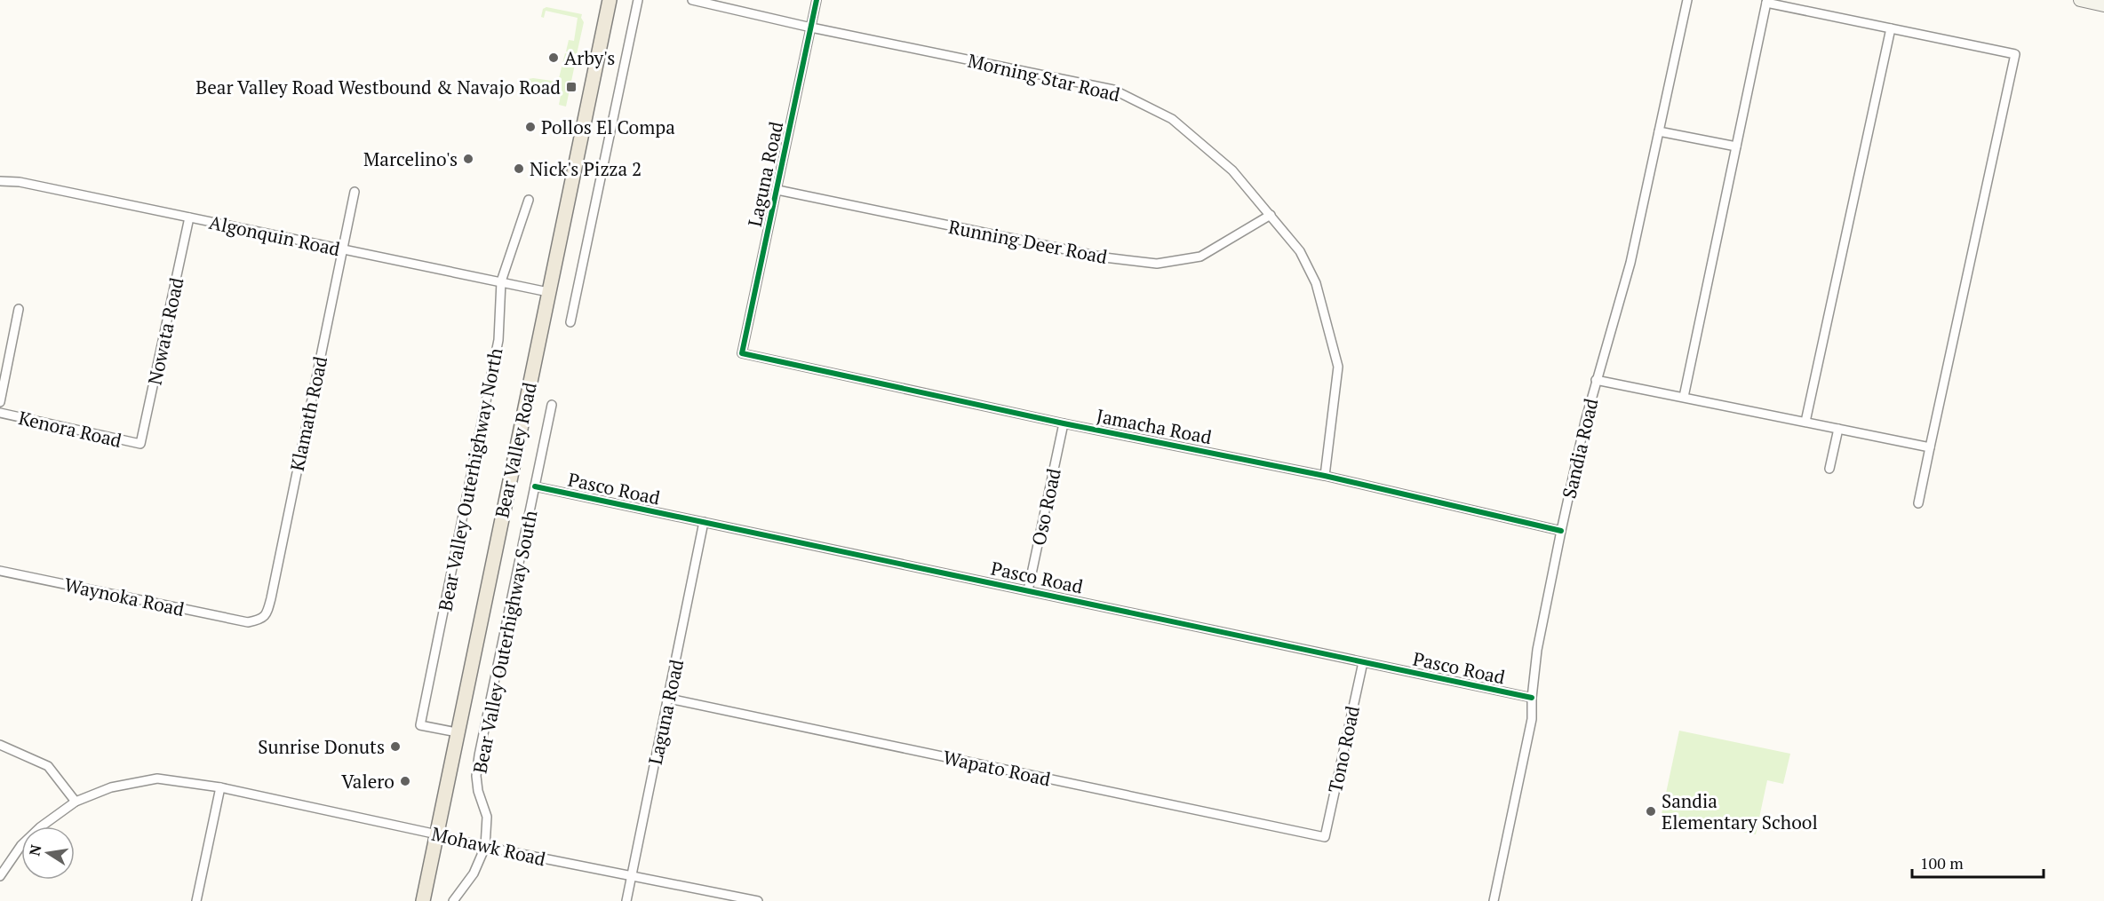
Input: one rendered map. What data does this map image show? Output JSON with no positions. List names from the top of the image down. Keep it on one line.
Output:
{"streets":{"main road":["Bear Valley Road"],"street":["Morning Star Road","Laguna Road","Algonquin Road","Running Deer Road","Nowata Road","Klamath Road","Jamacha Road","Kenora Road","Sandia Road","Bear Valley Outerhighway North","Pasco Road","Oso Road","Waynoka Road","Bear Valley Outerhighway South","Tono Road","Wapato Road","Mohawk Road"]},"crossings":[["Morning Star Road","Laguna Road"],["Morning Star Road","Running Deer Road"],["Morning Star Road","Jamacha Road"],["Laguna Road","Running Deer Road"],["Laguna Road","Jamacha Road"],["Laguna Road","Pasco Road"],["Laguna Road","Wapato Road"],["Laguna Road","Mohawk Road"],["Algonquin Road","Nowata Road"],["Algonquin Road","Klamath Road"],["Algonquin Road","Bear Valley Road"],["Algonquin Road","Bear Valley Outerhighway North"],["Nowata Road","Kenora Road"],["Klamath Road","Waynoka Road"],["Jamacha Road","Sandia Road"],["Jamacha Road","Oso Road"],["Sandia Road","Pasco Road"],["Bear Valley Road","Bear Valley Outerhighway North"],["Bear Valley Road","Mohawk Road"],["Pasco Road","Oso Road"],["Pasco Road","Bear Valley Outerhighway South"],["Pasco Road","Tono Road"],["Bear Valley Outerhighway South","Mohawk Road"],["Tono Road","Wapato Road"]],"places":{"other":["Arby's","Pollos El Compa","Marcelino's","Nick's Pizza 2","Sunrise Donuts","Valero","Sandia Elementary School"],"transit":["Bear Valley Road Westbound & Navajo Road"]},"scale_bar":"100 m","north":"left"}
